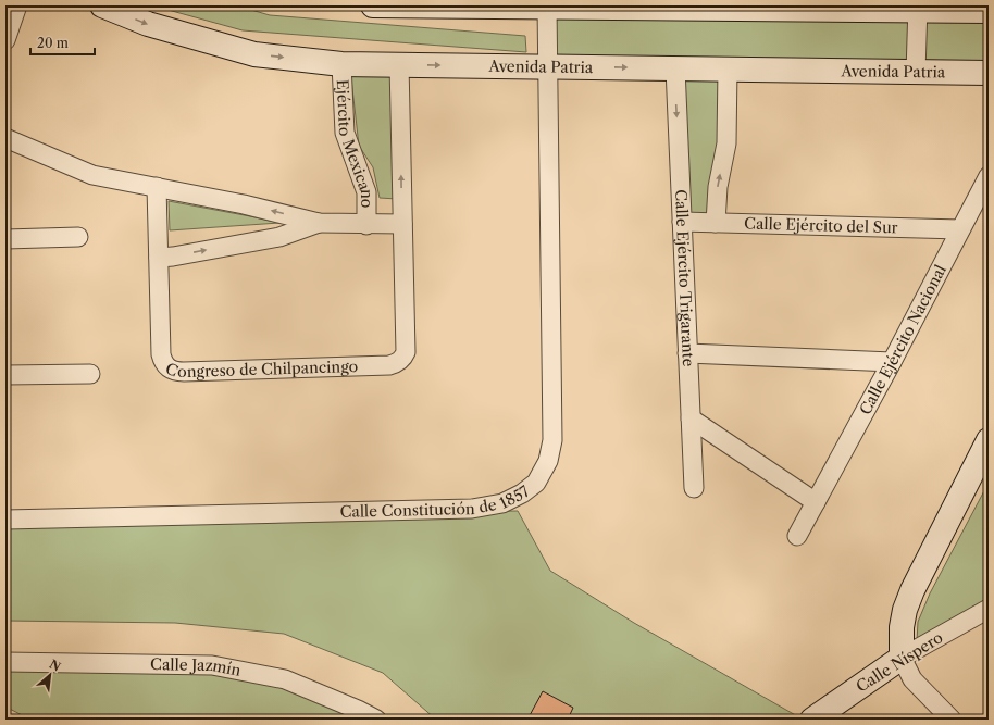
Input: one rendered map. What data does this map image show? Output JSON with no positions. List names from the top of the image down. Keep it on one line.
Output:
{"streets":{"street":["Avenida Patria","Ejército Mexicano","Calle Ejército del Sur","Calle Ejército Trigarante","Calle Ejército Nacional","Congreso de Chilpancingo","Calle Constitución de 1857","Calle Níspero","Calle Jazmín"]},"crossings":[["Avenida Patria","Ejército Mexicano"],["Avenida Patria","Calle Ejército Trigarante"],["Avenida Patria","Calle Constitución de 1857"],["Calle Ejército del Sur","Calle Ejército Trigarante"],["Calle Ejército del Sur","Calle Ejército Nacional"]],"scale_bar":"20 m","north":"top right"}
